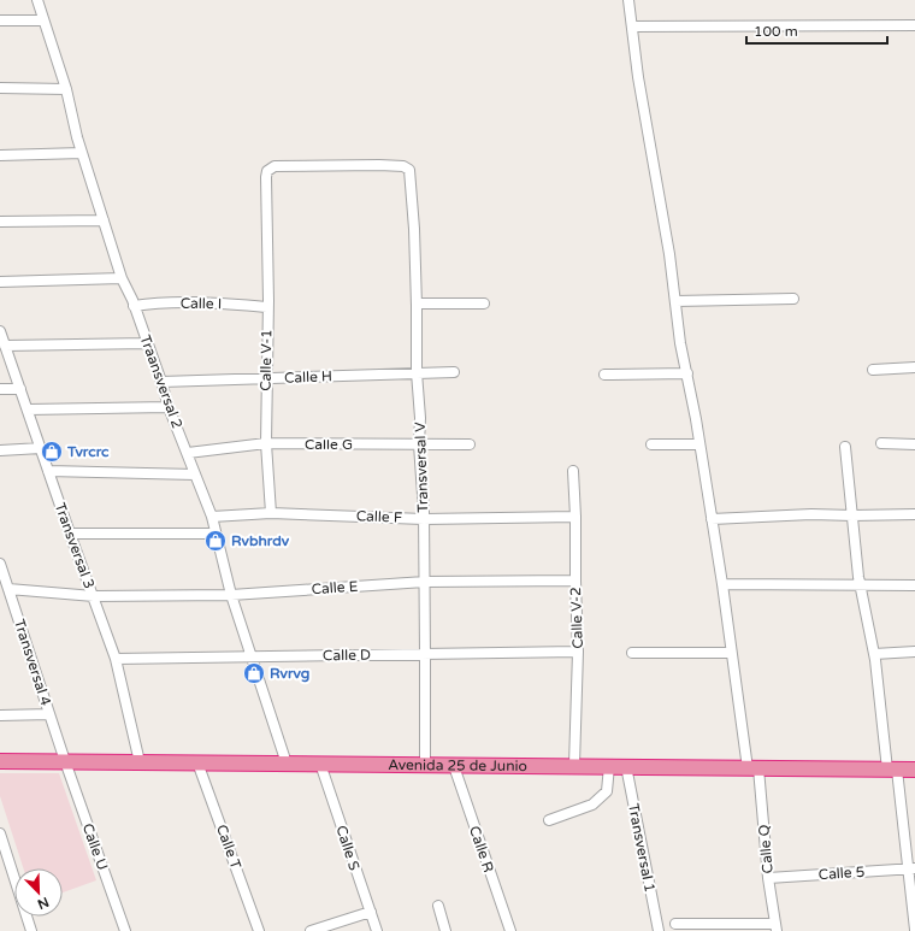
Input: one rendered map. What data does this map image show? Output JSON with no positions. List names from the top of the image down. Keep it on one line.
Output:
{"streets":{"highway":["Avenida 25 de Junio"],"street":["Calle I","Calle V-1","Calle H","Traansversal 2","Calle G","Transversal V","Calle F","Transversal 3","Calle E","Calle V-2","Calle D","Transversal 4","Calle U","Calle T","Calle S","Transversal 1","Calle R","Calle Q","Calle 5"]},"crossings":[["Calle I","Calle V-1"],["Calle I","Traansversal 2"],["Calle V-1","Calle H"],["Calle V-1","Calle G"],["Calle V-1","Transversal V"],["Calle V-1","Calle F"],["Calle H","Traansversal 2"],["Calle H","Transversal V"],["Traansversal 2","Calle G"],["Traansversal 2","Calle F"],["Traansversal 2","Calle E"],["Traansversal 2","Calle D"],["Traansversal 2","Avenida 25 de Junio"],["Calle G","Transversal V"],["Transversal V","Calle F"],["Transversal V","Calle E"],["Transversal V","Calle D"],["Transversal V","Avenida 25 de Junio"],["Calle F","Calle V-2"],["Transversal 3","Calle E"],["Transversal 3","Calle D"],["Transversal 3","Avenida 25 de Junio"],["Calle E","Calle V-2"],["Calle E","Transversal 4"],["Calle V-2","Calle D"],["Calle V-2","Avenida 25 de Junio"],["Transversal 4","Avenida 25 de Junio"],["Transversal 4","Calle U"],["Avenida 25 de Junio","Calle U"],["Avenida 25 de Junio","Calle T"],["Avenida 25 de Junio","Calle S"],["Avenida 25 de Junio","Transversal 1"],["Avenida 25 de Junio","Calle R"],["Avenida 25 de Junio","Calle Q"],["Calle Q","Calle 5"]],"places":{"shop":["Tvrcrc","Rvbhrdv","Rvrvg"]},"scale_bar":"100 m","north":"bottom right"}
